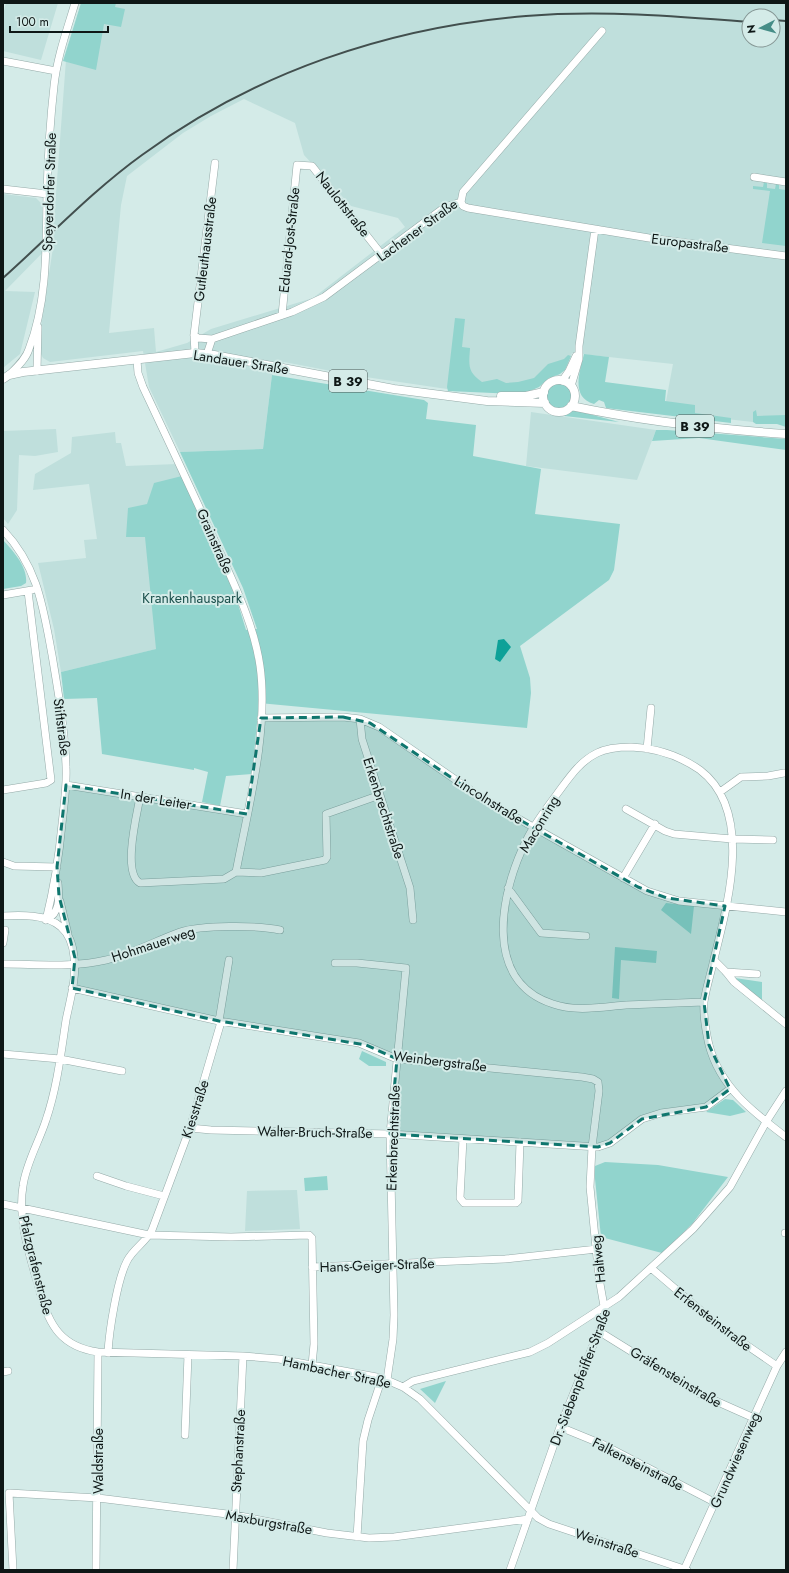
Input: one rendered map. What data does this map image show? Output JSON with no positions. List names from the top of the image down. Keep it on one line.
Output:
{"streets":{"main road":["Landauer Straße","B 39"],"street":["Speyerdorfer Straße","Naulottstraße","Lachener Straße","Eduard-Jost-Straße","Europastraße","Gutleuthausstraße","Grainstraße","Stiftstraße","In der Leiter","Lincolnstraße","Erkenbrechtstraße","Maconring","Hohmauerweg","Weinbergstraße","Kiesstraße","Walter-Bruch-Straße","Haltweg","Pfalzgrafenstraße","Hans-Geiger-Straße","Erfensteinstraße","Hambacher Straße","Dr.-Siebenpfeiffer-Straße","Gräfensteinstraße","Stephanstraße","Grundwiesenweg","Waldstraße","Falkensteinstraße","Maxburgstraße","Weinstraße"]},"crossings":[["Speyerdorfer Straße","Landauer Straße"],["Naulottstraße","Lachener Straße"],["Naulottstraße","Eduard-Jost-Straße"],["Lachener Straße","Eduard-Jost-Straße"],["Lachener Straße","Europastraße"],["Gutleuthausstraße","Landauer Straße"],["Landauer Straße","Grainstraße"],["Grainstraße","In der Leiter"],["Grainstraße","Lincolnstraße"],["Stiftstraße","In der Leiter"],["Stiftstraße","Hohmauerweg"],["Stiftstraße","Pfalzgrafenstraße"],["Lincolnstraße","Erkenbrechtstraße"],["Lincolnstraße","Maconring"],["Erkenbrechtstraße","Weinbergstraße"],["Erkenbrechtstraße","Walter-Bruch-Straße"],["Erkenbrechtstraße","Hans-Geiger-Straße"],["Erkenbrechtstraße","Hambacher Straße"],["Erkenbrechtstraße","Maxburgstraße"],["Hohmauerweg","Pfalzgrafenstraße"],["Weinbergstraße","Kiesstraße"],["Weinbergstraße","Walter-Bruch-Straße"],["Weinbergstraße","Haltweg"],["Weinbergstraße","Pfalzgrafenstraße"],["Kiesstraße","Walter-Bruch-Straße"],["Kiesstraße","Hans-Geiger-Straße"],["Kiesstraße","Hambacher Straße"],["Walter-Bruch-Straße","Haltweg"],["Haltweg","Hans-Geiger-Straße"],["Haltweg","Dr.-Siebenpfeiffer-Straße"],["Pfalzgrafenstraße","Hans-Geiger-Straße"],["Pfalzgrafenstraße","Hambacher Straße"],["Pfalzgrafenstraße","Waldstraße"],["Erfensteinstraße","Dr.-Siebenpfeiffer-Straße"],["Erfensteinstraße","Grundwiesenweg"],["Hambacher Straße","Dr.-Siebenpfeiffer-Straße"],["Hambacher Straße","Stephanstraße"],["Hambacher Straße","Waldstraße"],["Hambacher Straße","Weinstraße"],["Dr.-Siebenpfeiffer-Straße","Gräfensteinstraße"],["Dr.-Siebenpfeiffer-Straße","Falkensteinstraße"],["Dr.-Siebenpfeiffer-Straße","Maxburgstraße"],["Dr.-Siebenpfeiffer-Straße","Weinstraße"],["Gräfensteinstraße","Grundwiesenweg"],["Stephanstraße","Maxburgstraße"],["Grundwiesenweg","Falkensteinstraße"],["Grundwiesenweg","Weinstraße"],["Waldstraße","Maxburgstraße"]],"parks":["Krankenhauspark"],"scale_bar":"100 m","north":"left"}
